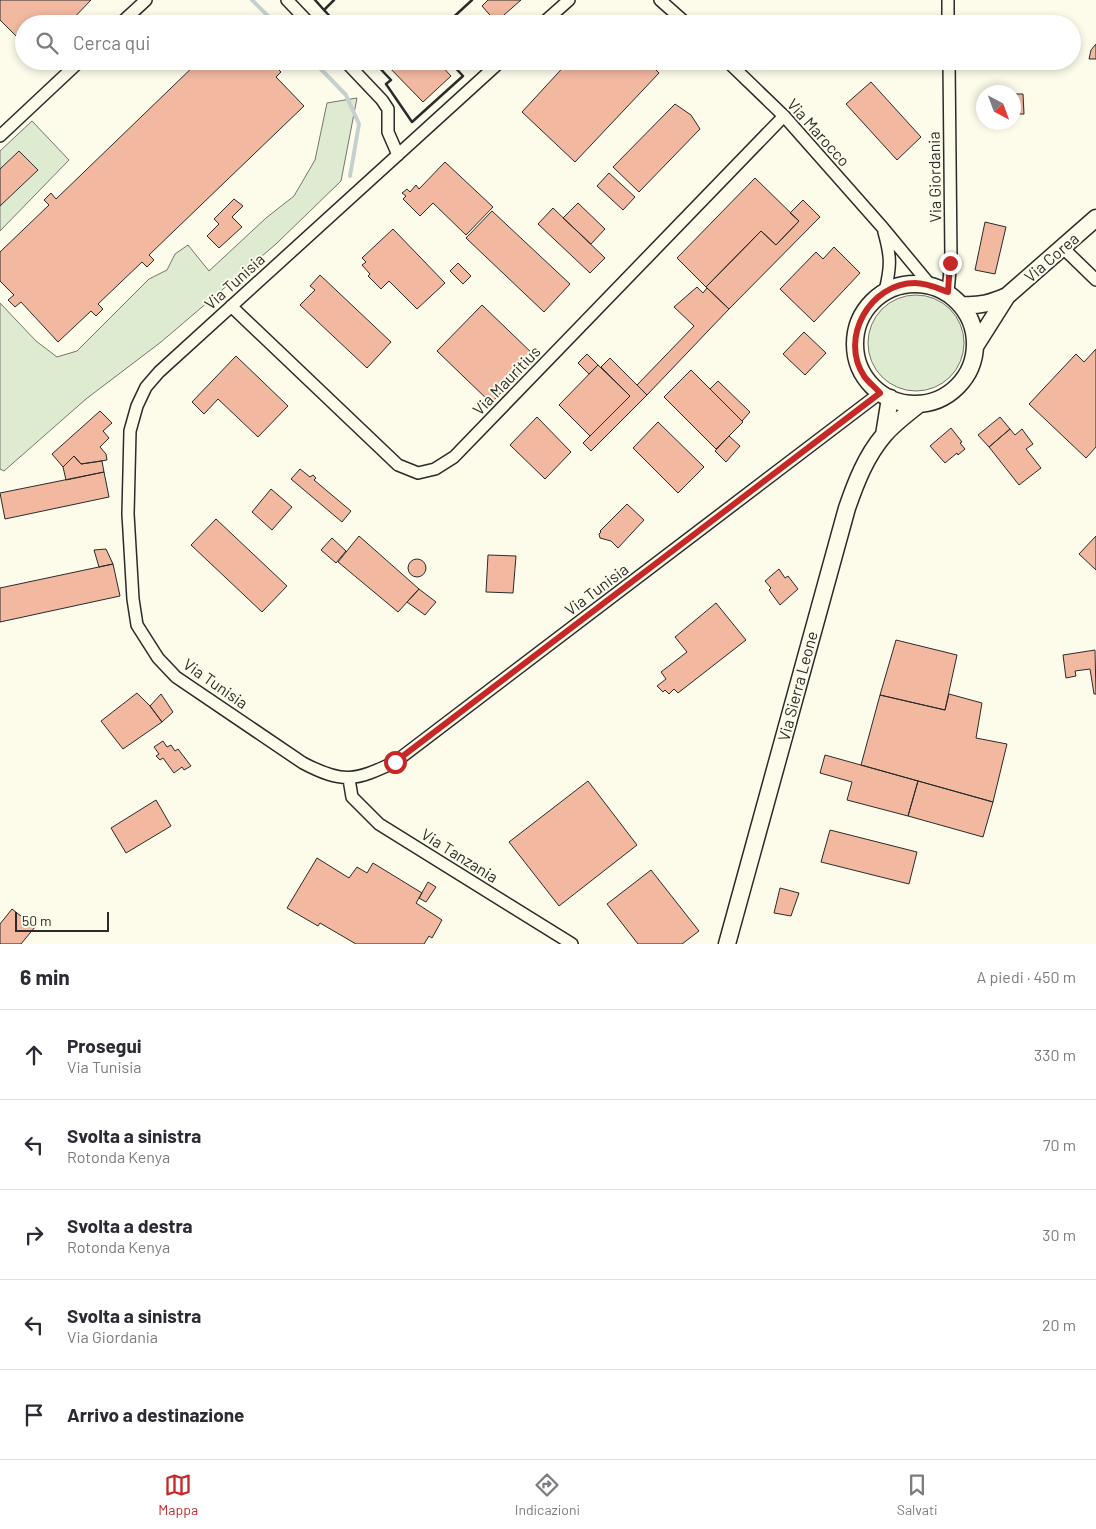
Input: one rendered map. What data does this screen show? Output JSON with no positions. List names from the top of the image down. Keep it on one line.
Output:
{"streets":{"street":["Via Marocco","Via Giordania","Via Corea","Via Tunisia","Via Mauritius","Via Sierra Leone","Via Tanzania"]},"crossings":[["Via Marocco","Via Giordania"],["Via Marocco","Via Tunisia"],["Via Marocco","Via Mauritius"],["Via Marocco","Via Sierra Leone"],["Via Giordania","Via Tunisia"],["Via Giordania","Via Sierra Leone"],["Via Tunisia","Via Mauritius"],["Via Tunisia","Via Sierra Leone"],["Via Tunisia","Via Tanzania"]],"scale_bar":"50 m","north":"bottom right","page":{"search":"Cerca qui","scale":"50 m","heading":["6 min","A piedi · 450 m"],"list":[["Prosegui","Via Tunisia","330 m"],["Svolta a sinistra","Rotonda Kenya","70 m"],["Svolta a destra","Rotonda Kenya","30 m"],["Svolta a sinistra","Via Giordania","20 m"],"Arrivo a destinazione"],"nav":["Mappa","Indicazioni","Salvati"]}}
